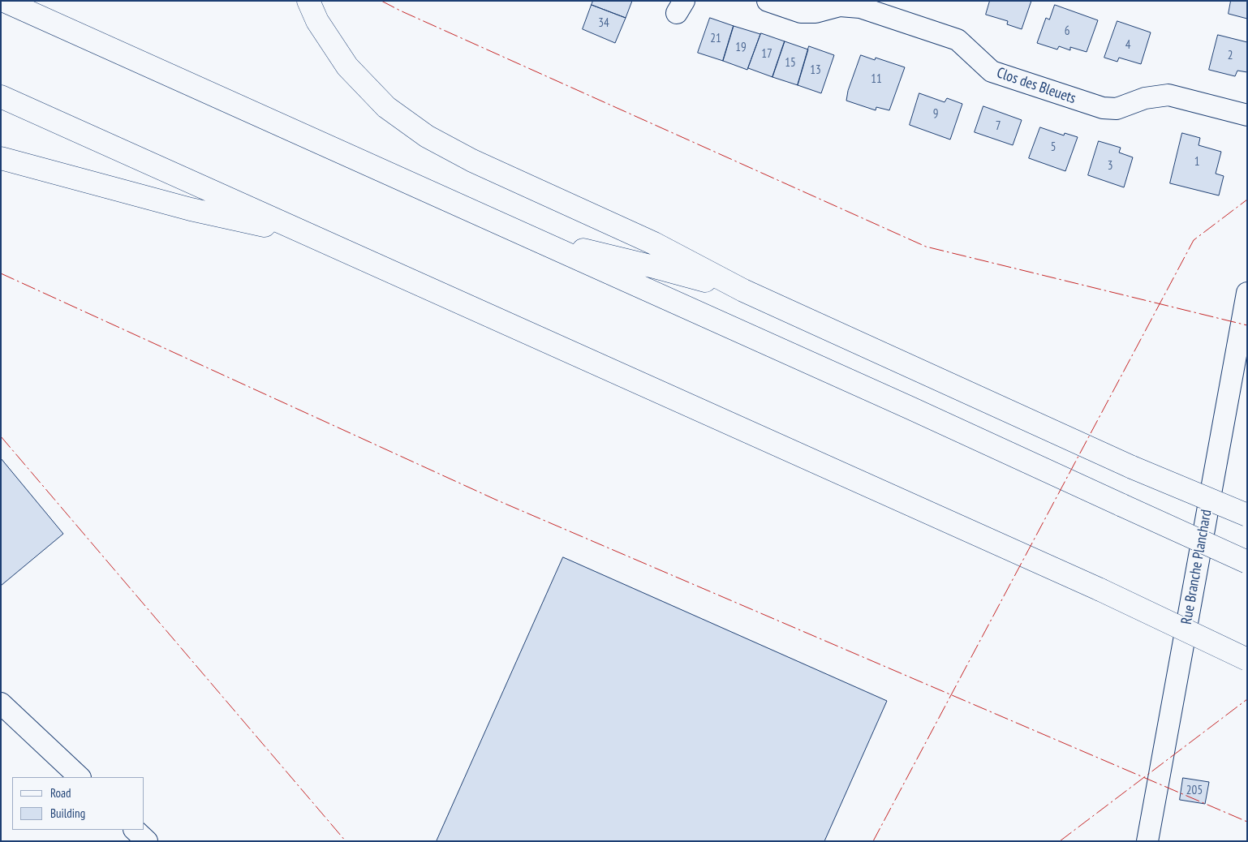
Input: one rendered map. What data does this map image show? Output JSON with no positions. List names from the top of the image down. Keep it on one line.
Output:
{"streets":{"street":["Clos des Bleuets","Rue Branche Planchard"]},"house_numbers":["34","6","21","4","19","17","2","15","13","11","9","7","5","1","3","205"],"legend":["Road","Building"]}
